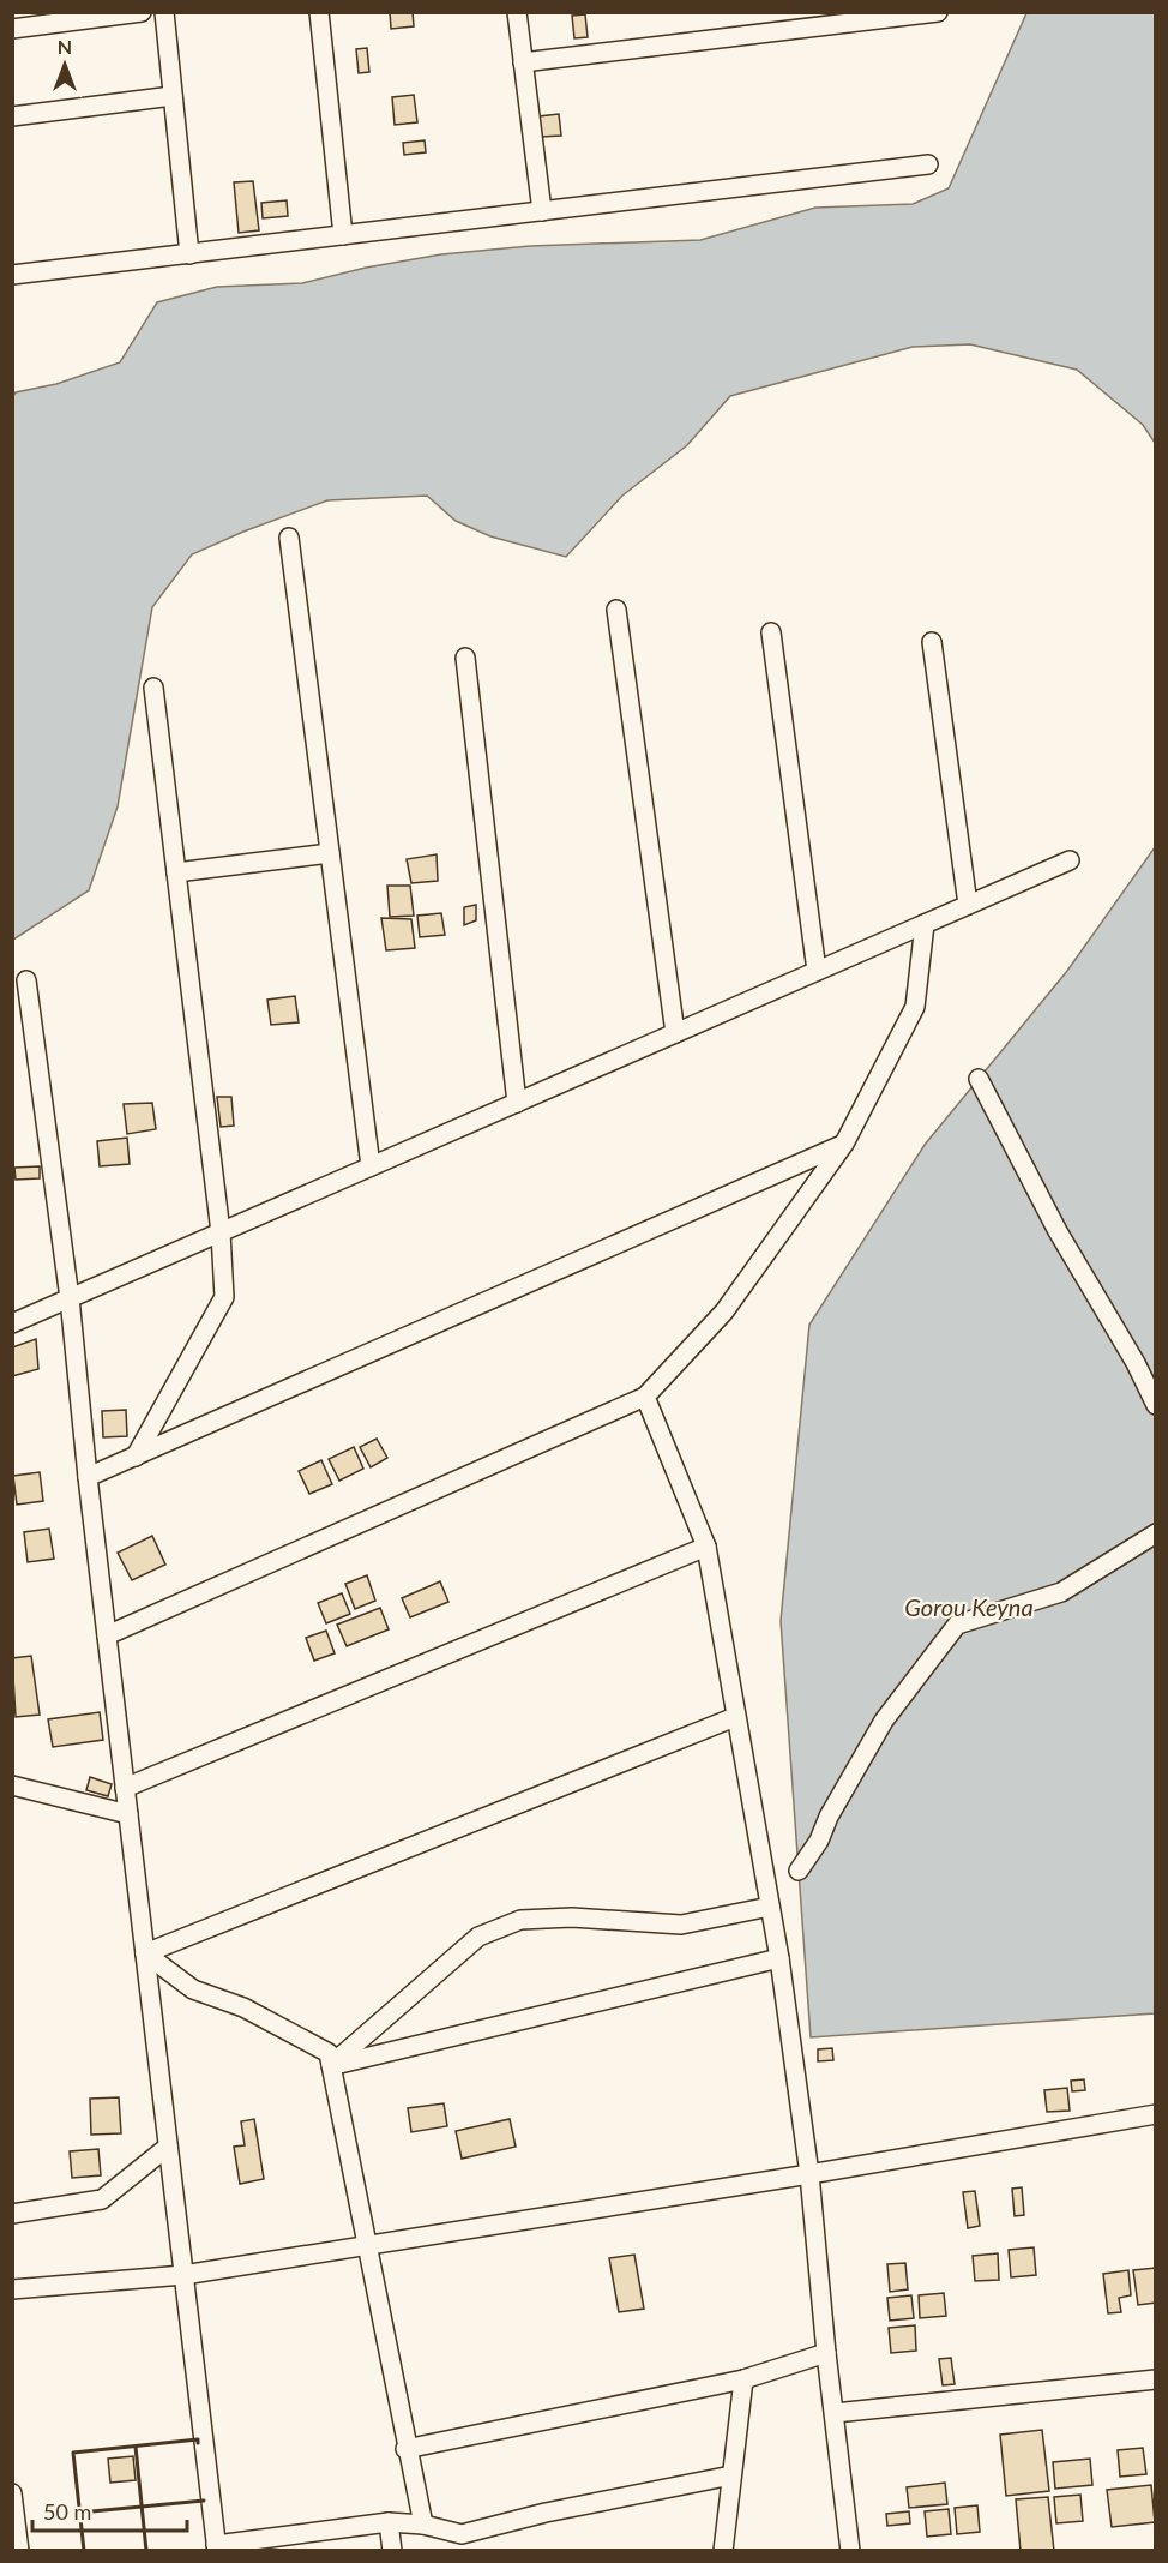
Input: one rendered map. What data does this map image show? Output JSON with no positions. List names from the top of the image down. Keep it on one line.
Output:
{"water":["Gorou Keyna"],"scale_bar":"50 m","north":"top"}
